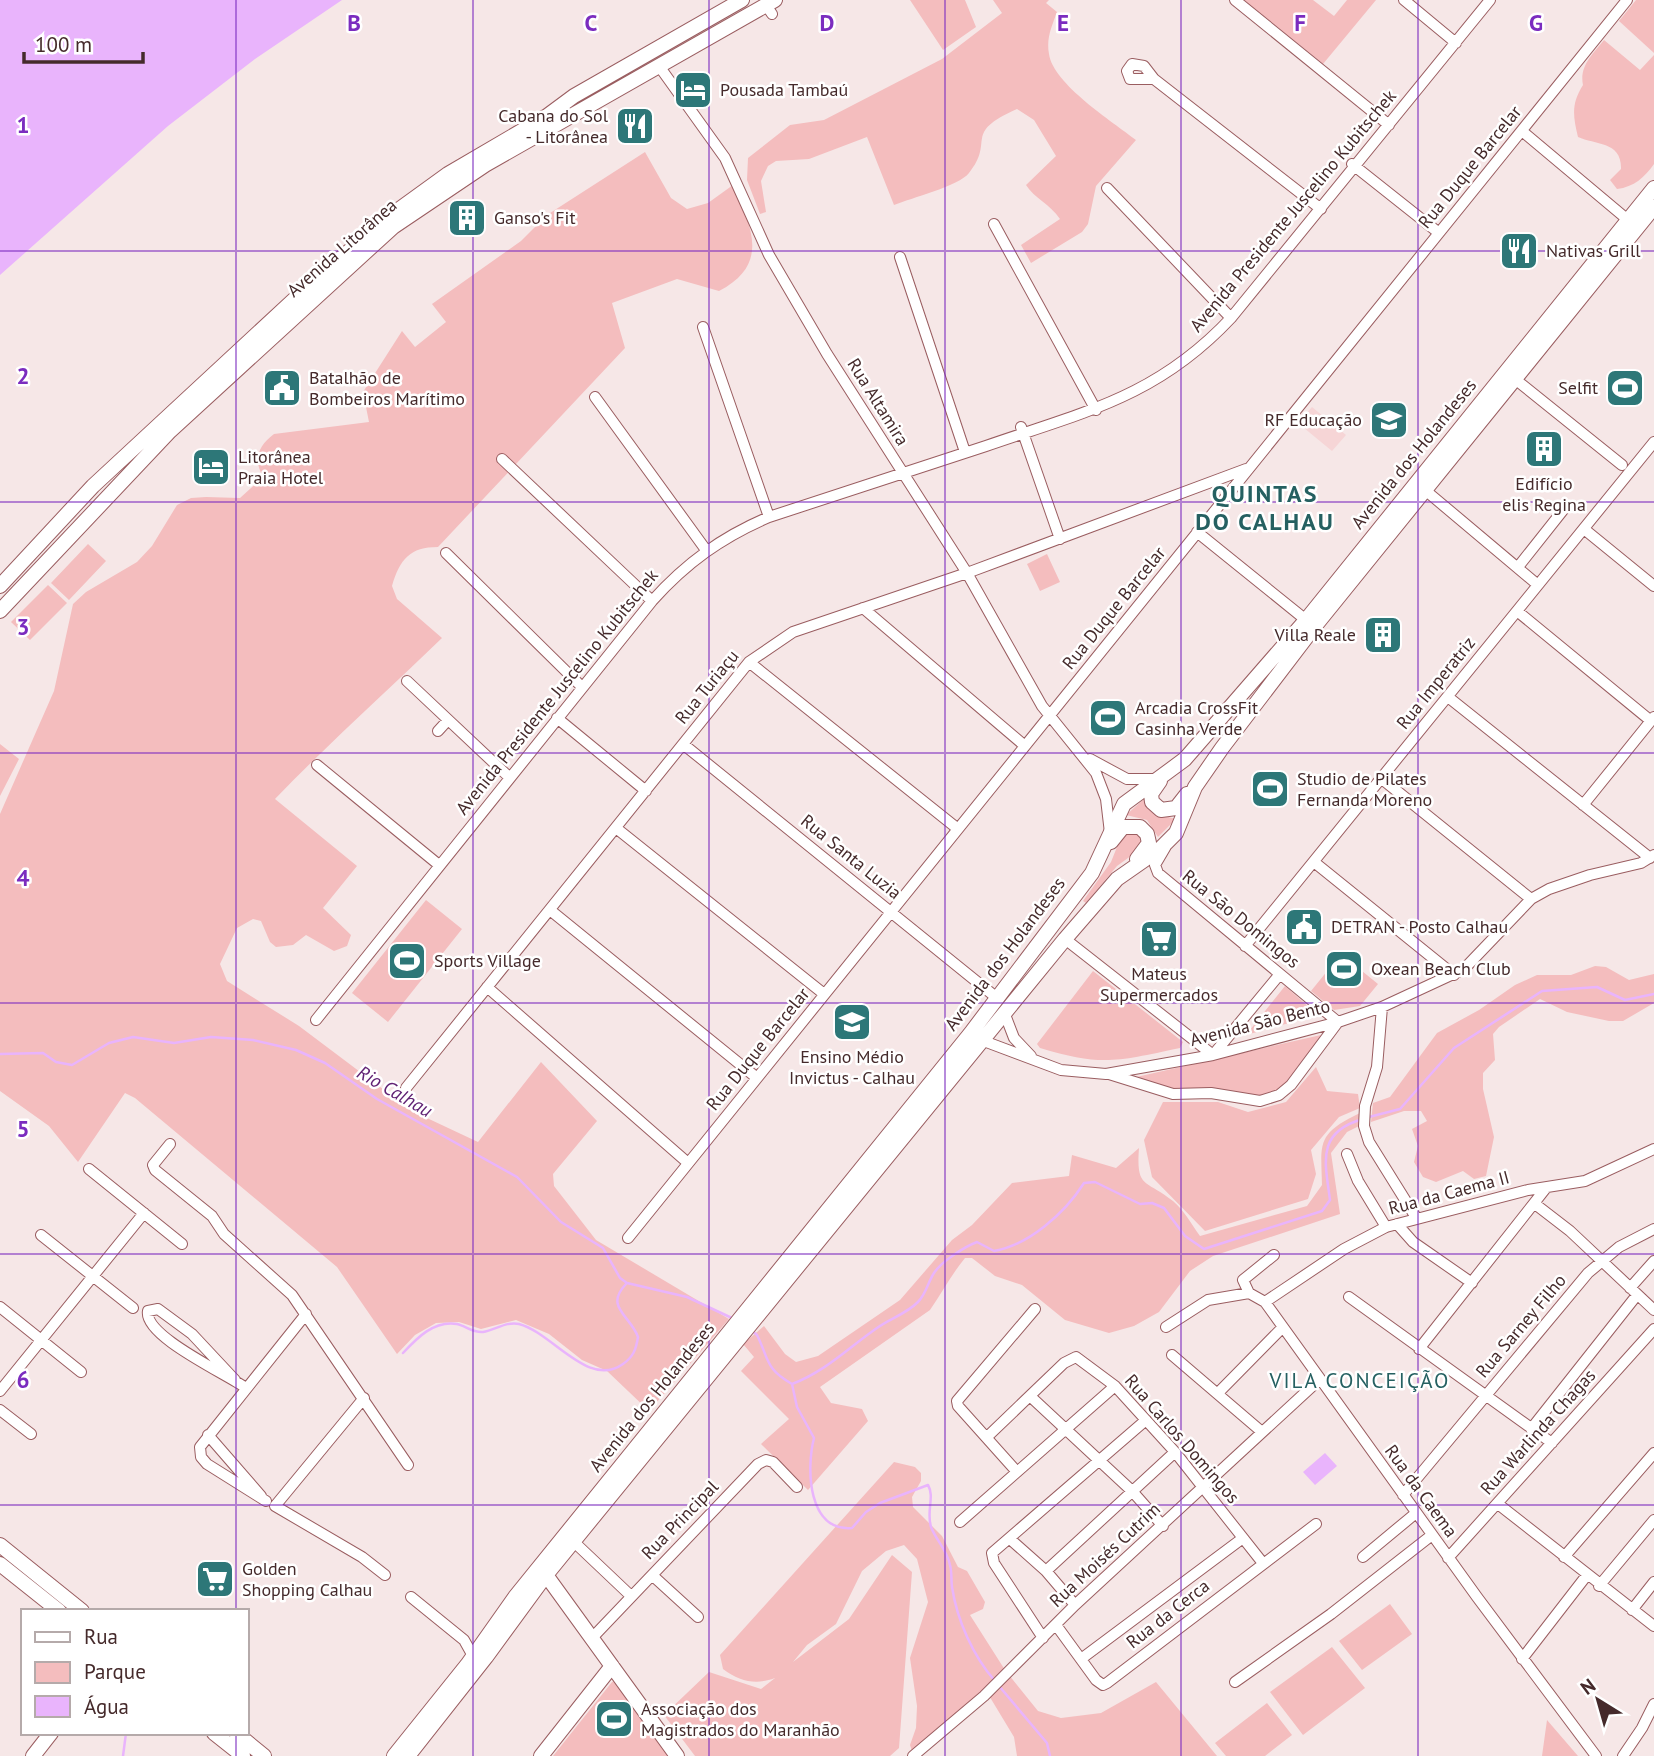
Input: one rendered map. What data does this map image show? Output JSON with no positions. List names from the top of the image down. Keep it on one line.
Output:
{"streets":{"main road":["Avenida Litorânea","Avenida dos Holandeses"],"street":["Rua Duque Barcelar","Avenida Presidente Juscelino Kubitschek","Rua Altamira","Rua Imperatriz","Rua Turiaçu","Rua Santa Luzia","Rua São Domingos","Avenida São Bento","Rua da Caema II","Rua Sarney Filho","Rua Warlinda Chagas","Rua Carlos Domingos","Rua da Caema","Rua Principal","Rua Moisés Cutrim","Rua da Cerca"]},"crossings":[["Rua Duque Barcelar","Rua Altamira"],["Rua Duque Barcelar","Rua Turiaçu"],["Rua Duque Barcelar","Rua Santa Luzia"],["Avenida Presidente Juscelino Kubitschek","Rua Altamira"],["Avenida Litorânea","Rua Altamira"],["Rua Altamira","Avenida dos Holandeses"],["Rua Altamira","Rua Turiaçu"],["Avenida dos Holandeses","Rua Santa Luzia"],["Avenida dos Holandeses","Rua São Domingos"],["Avenida dos Holandeses","Avenida São Bento"],["Rua Imperatriz","Rua São Domingos"],["Rua Turiaçu","Rua Santa Luzia"],["Rua São Domingos","Avenida São Bento"],["Rua da Caema II","Rua da Caema"],["Rua Sarney Filho","Rua da Caema"],["Rua Warlinda Chagas","Rua da Caema"],["Rua Carlos Domingos","Rua Moisés Cutrim"],["Rua Carlos Domingos","Rua da Cerca"],["Rua da Caema","Rua Moisés Cutrim"],["Rua Moisés Cutrim","Rua da Cerca"]],"districts":["QUINTAS DO CALHAU","VILA CONCEIÇÃO"],"water":["Rio Calhau"],"places":{"hotel":["Pousada Tambaú","Litorânea Praia Hotel"],"restaurant":["Cabana do Sol - Litorânea","Nativas Grill"],"building":["Ganso's Fit","Edifício elis Regina","Villa Reale"],"public building":["Batalhão de Bombeiros Marítimo","DETRAN - Posto Calhau"],"sports":["Selfit","Arcadia CrossFit Casinha Verde","Studio de Pilates Fernanda Moreno","Sports Village","Oxean Beach Club","Associação dos Magistrados do Maranhão"],"school or university":["RF Educação","Ensino Médio Invictus - Calhau"],"supermarket":["Mateus Supermercados","Golden Shopping Calhau"]},"legend":["Rua","Parque","Água"],"scale_bar":"100 m","north":"top left","grid":{"columns":["B","C","D","E","F","G"],"rows":["1","2","3","4","5","6"]}}
